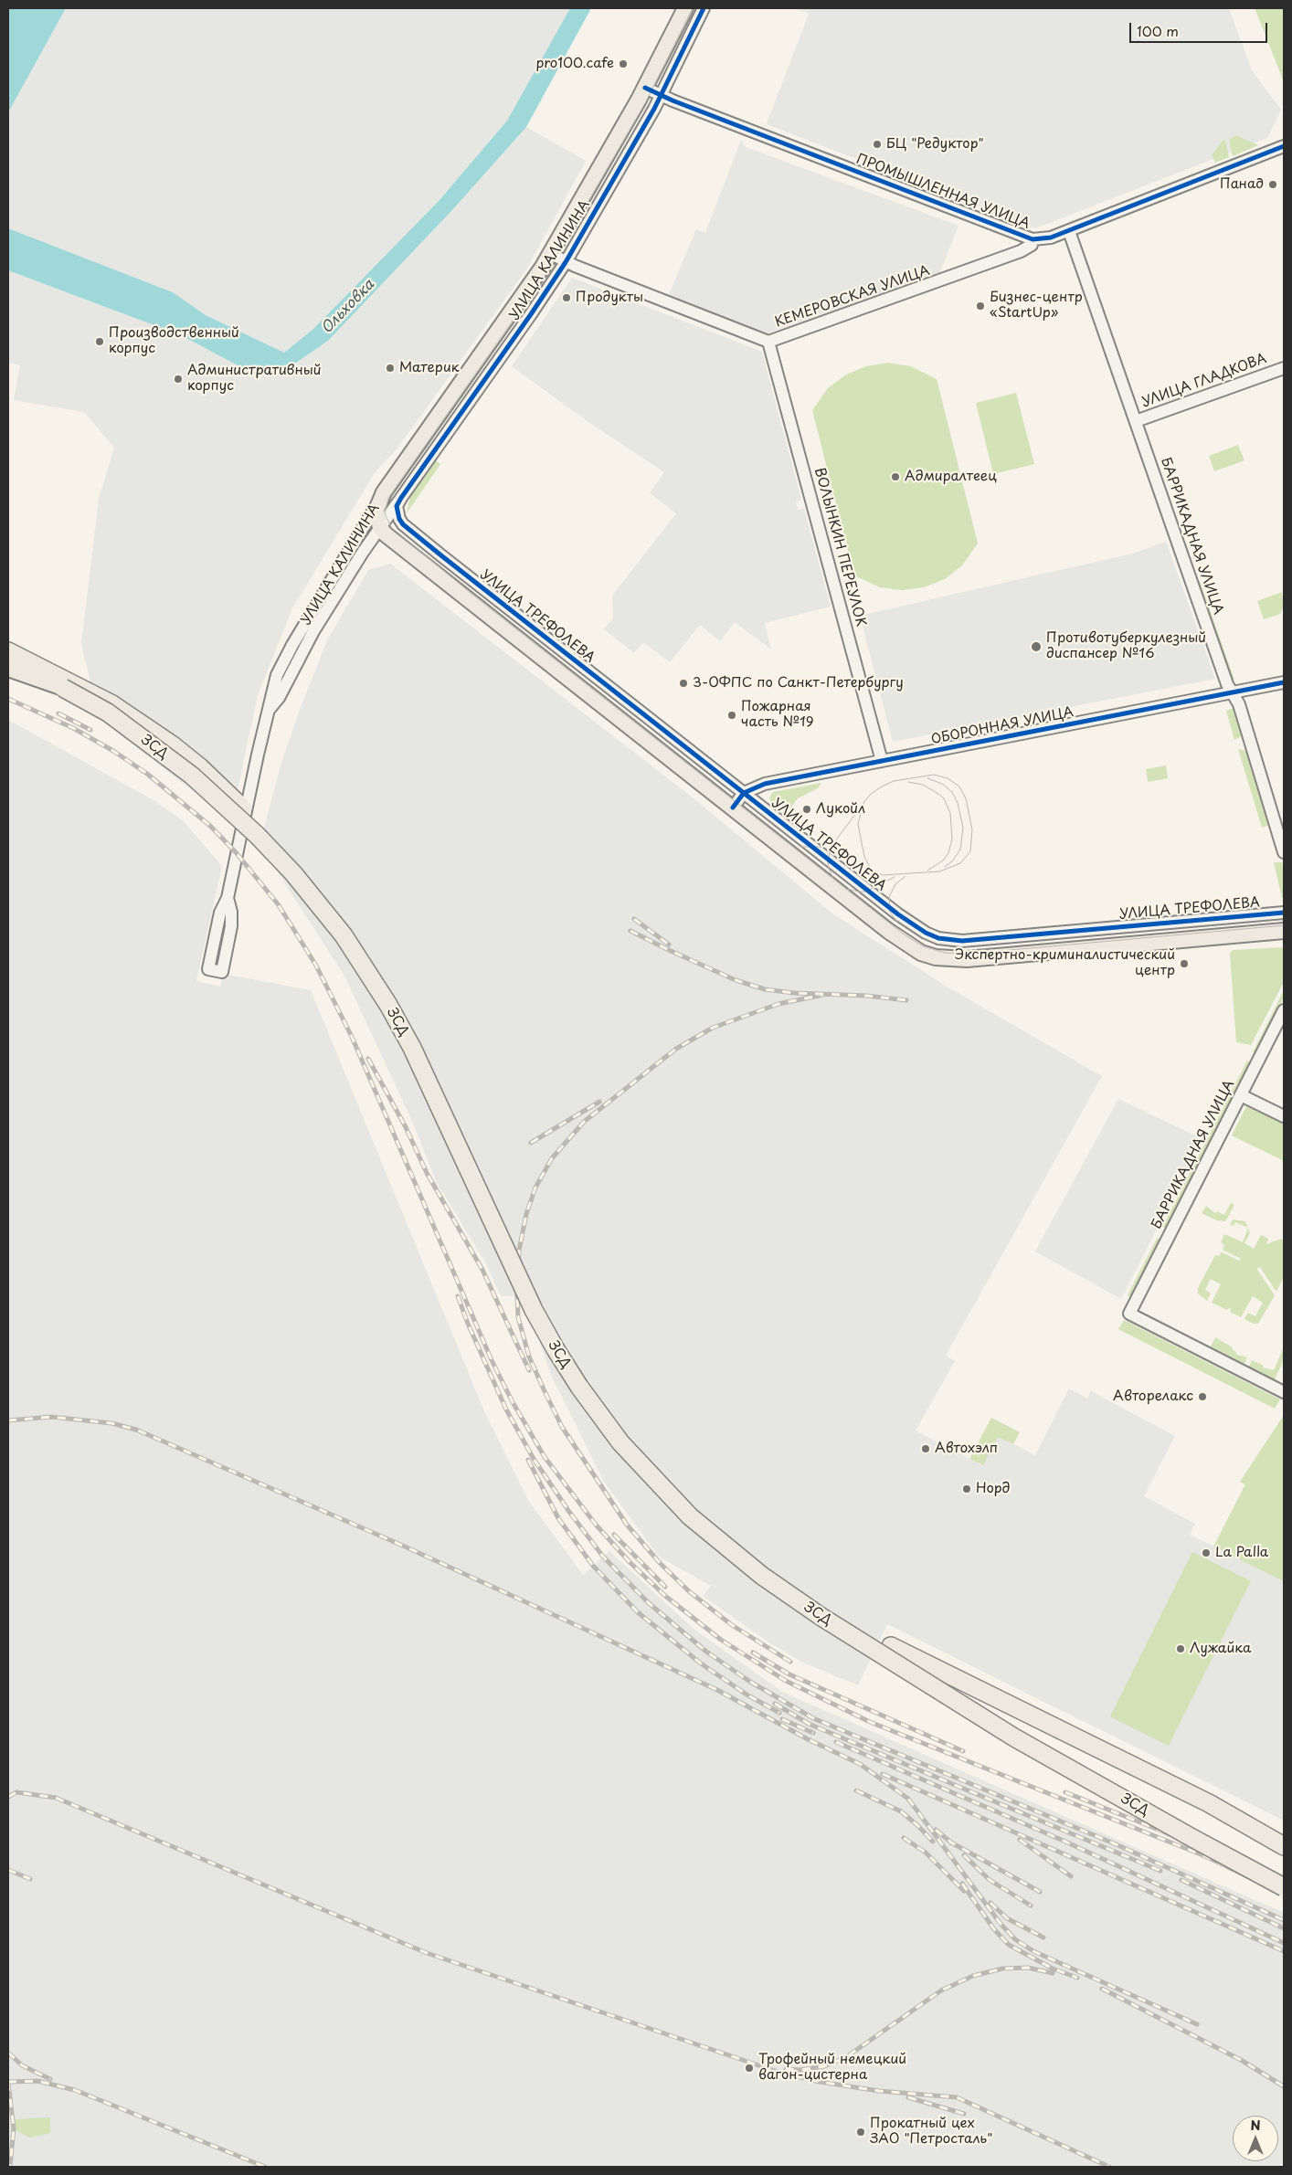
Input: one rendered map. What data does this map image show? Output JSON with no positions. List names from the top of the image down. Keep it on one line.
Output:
{"streets":{"highway":["ЗСД"],"main road":["УЛИЦА КАЛИНИНА","УЛИЦА ТРЕФОЛЕВА"],"street":["ПРОМЫШЛЕННАЯ УЛИЦА","КЕМЕРОВСКАЯ УЛИЦА","УЛИЦА ГЛАДКОВА","БАРРИКАДНАЯ УЛИЦА","ВОЛЫНКИН ПЕРЕУЛОК","ОБОРОННАЯ УЛИЦА"]},"crossings":[["ПРОМЫШЛЕННАЯ УЛИЦА","УЛИЦА КАЛИНИНА"],["ПРОМЫШЛЕННАЯ УЛИЦА","КЕМЕРОВСКАЯ УЛИЦА"],["ПРОМЫШЛЕННАЯ УЛИЦА","БАРРИКАДНАЯ УЛИЦА"],["УЛИЦА КАЛИНИНА","КЕМЕРОВСКАЯ УЛИЦА"],["УЛИЦА КАЛИНИНА","УЛИЦА ТРЕФОЛЕВА"],["КЕМЕРОВСКАЯ УЛИЦА","ВОЛЫНКИН ПЕРЕУЛОК"],["УЛИЦА ГЛАДКОВА","БАРРИКАДНАЯ УЛИЦА"],["БАРРИКАДНАЯ УЛИЦА","ОБОРОННАЯ УЛИЦА"],["ВОЛЫНКИН ПЕРЕУЛОК","ОБОРОННАЯ УЛИЦА"],["УЛИЦА ТРЕФОЛЕВА","ОБОРОННАЯ УЛИЦА"]],"water":["Ольховка"],"places":["pro100.cafe","БЦ \"Редуктор\"","Панад","Продукты","Бизнес-центр «StartUp»","Производственный корпус","Материк","Административный корпус","Адмиралтеец","Противотуберкулезный диспансер №16","3-ОФПС по Санкт-Петербургу","Пожарная часть №19","Лукойл","Экспертно-криминалистический центр","Авторелакс","Автохэлп","Норд","La Palla","Лужайка","Трофейный немецкий вагон-цистерна","Прокатный цех ЗАО \"Петросталь\""],"scale_bar":"100 m","north":"top"}
